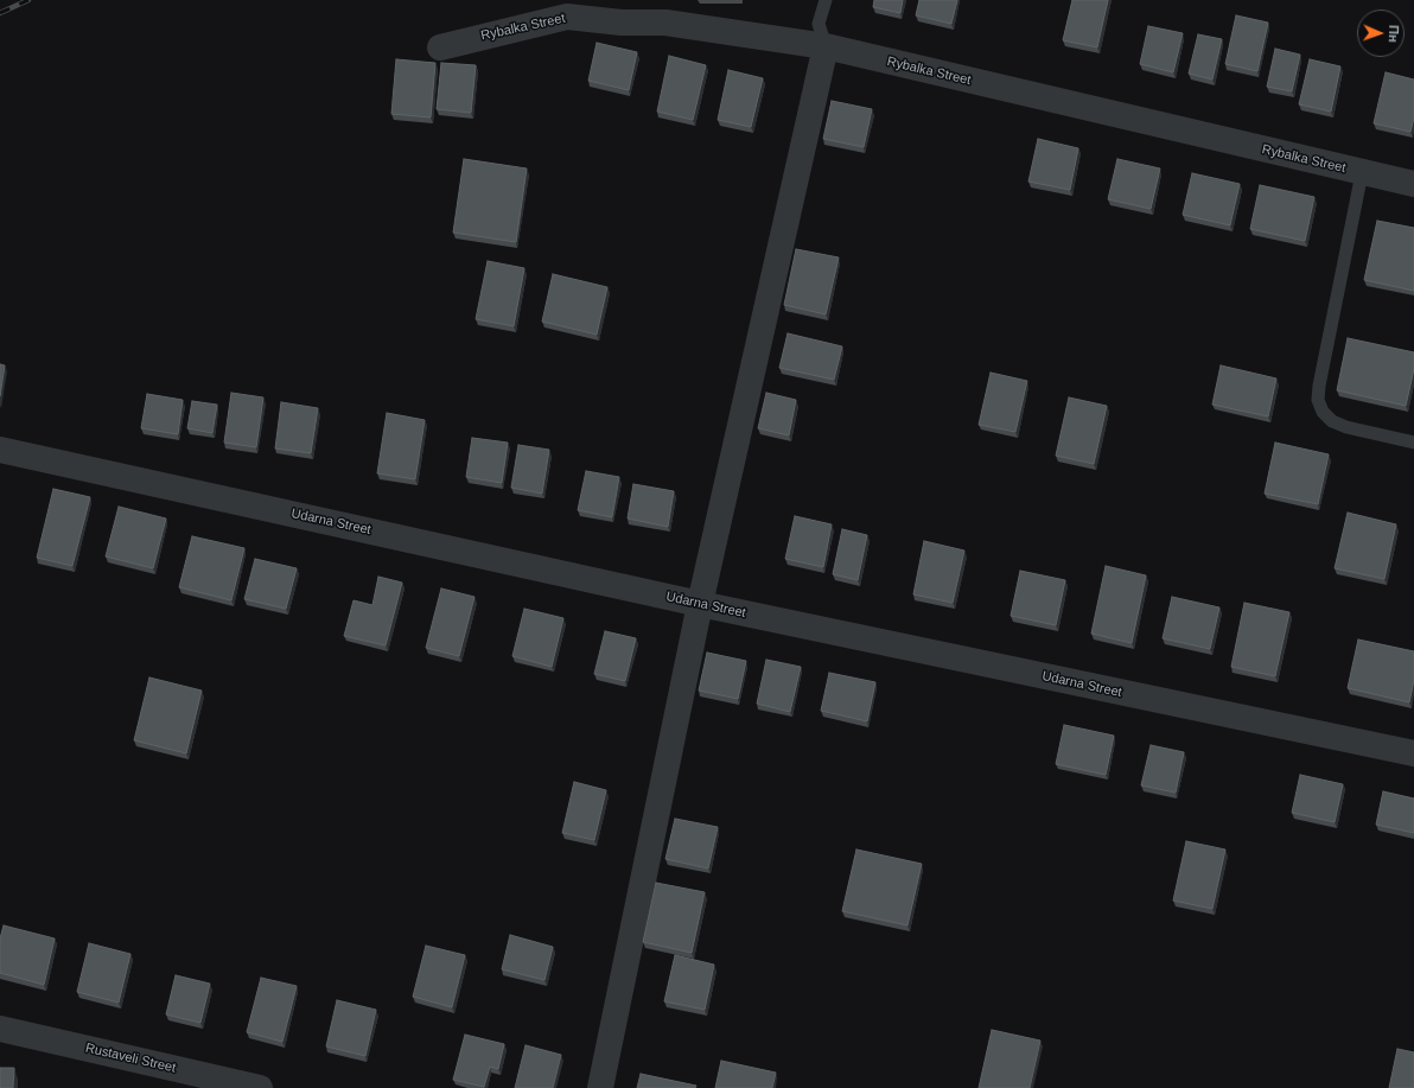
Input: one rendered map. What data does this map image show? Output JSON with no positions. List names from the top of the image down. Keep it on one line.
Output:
{"streets":{"street":["Rybalka Street","Udarna Street","Rustaveli Street"]},"north":"right"}
